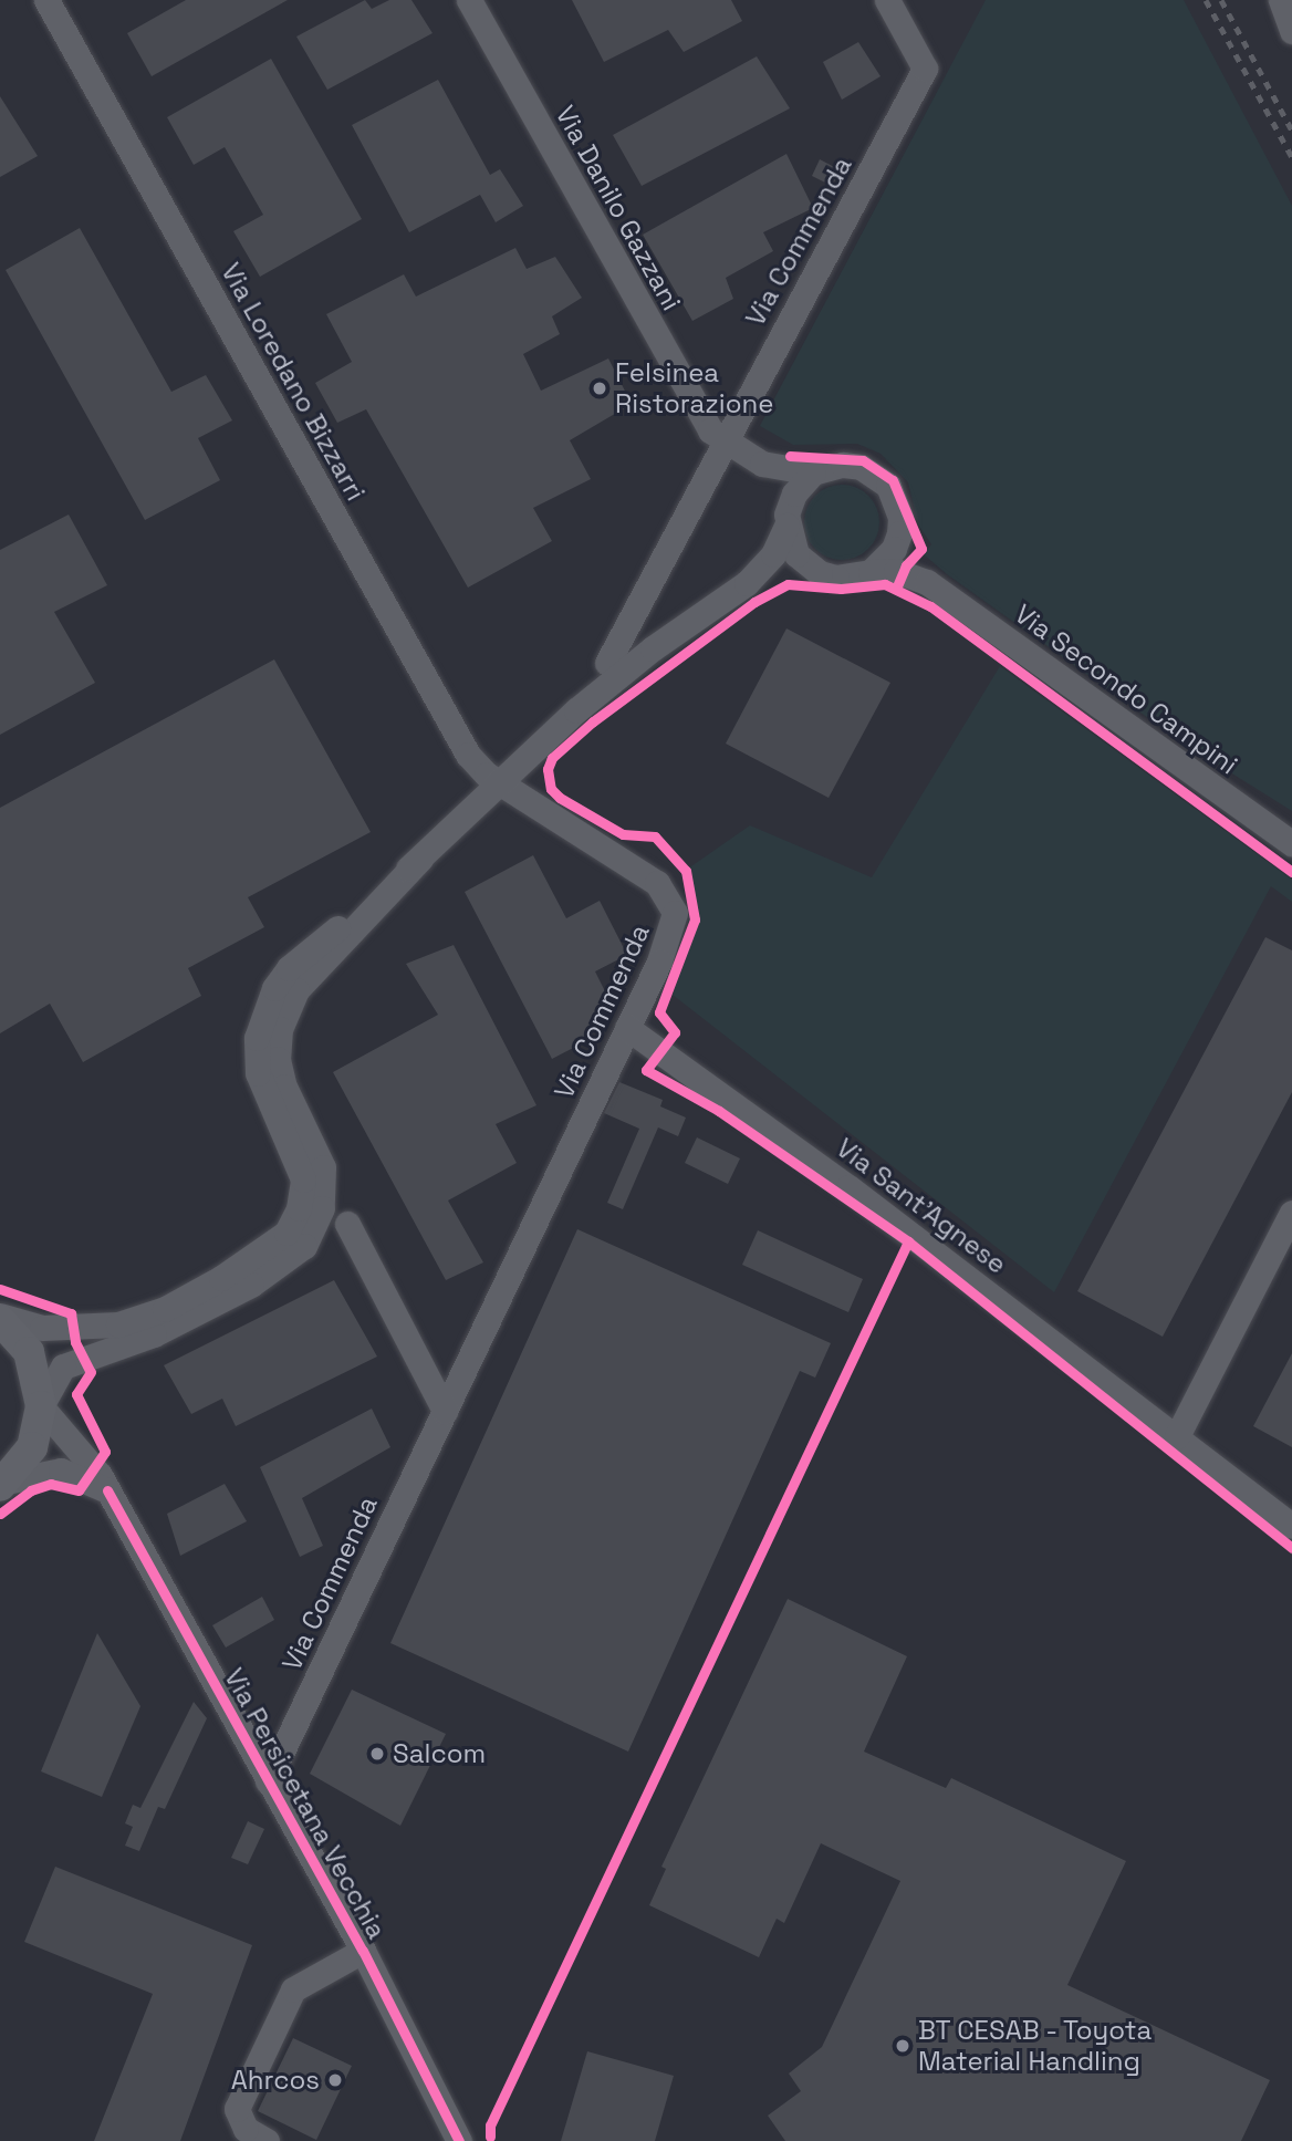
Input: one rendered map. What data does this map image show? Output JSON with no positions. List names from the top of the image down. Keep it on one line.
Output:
{"streets":{"street":["Via Danilo Gazzani","Via Commenda","Via Loredano Bizzarri","Via Secondo Campini","Via Sant'Agnese","Via Persicetana Vecchia"]},"crossings":[["Via Danilo Gazzani","Via Commenda"],["Via Commenda","Via Loredano Bizzarri"],["Via Commenda","Via Sant'Agnese"],["Via Commenda","Via Persicetana Vecchia"]],"places":["Felsinea Ristorazione","Salcom","BT CESAB - Toyota Material Handling","Ahrcos"]}
